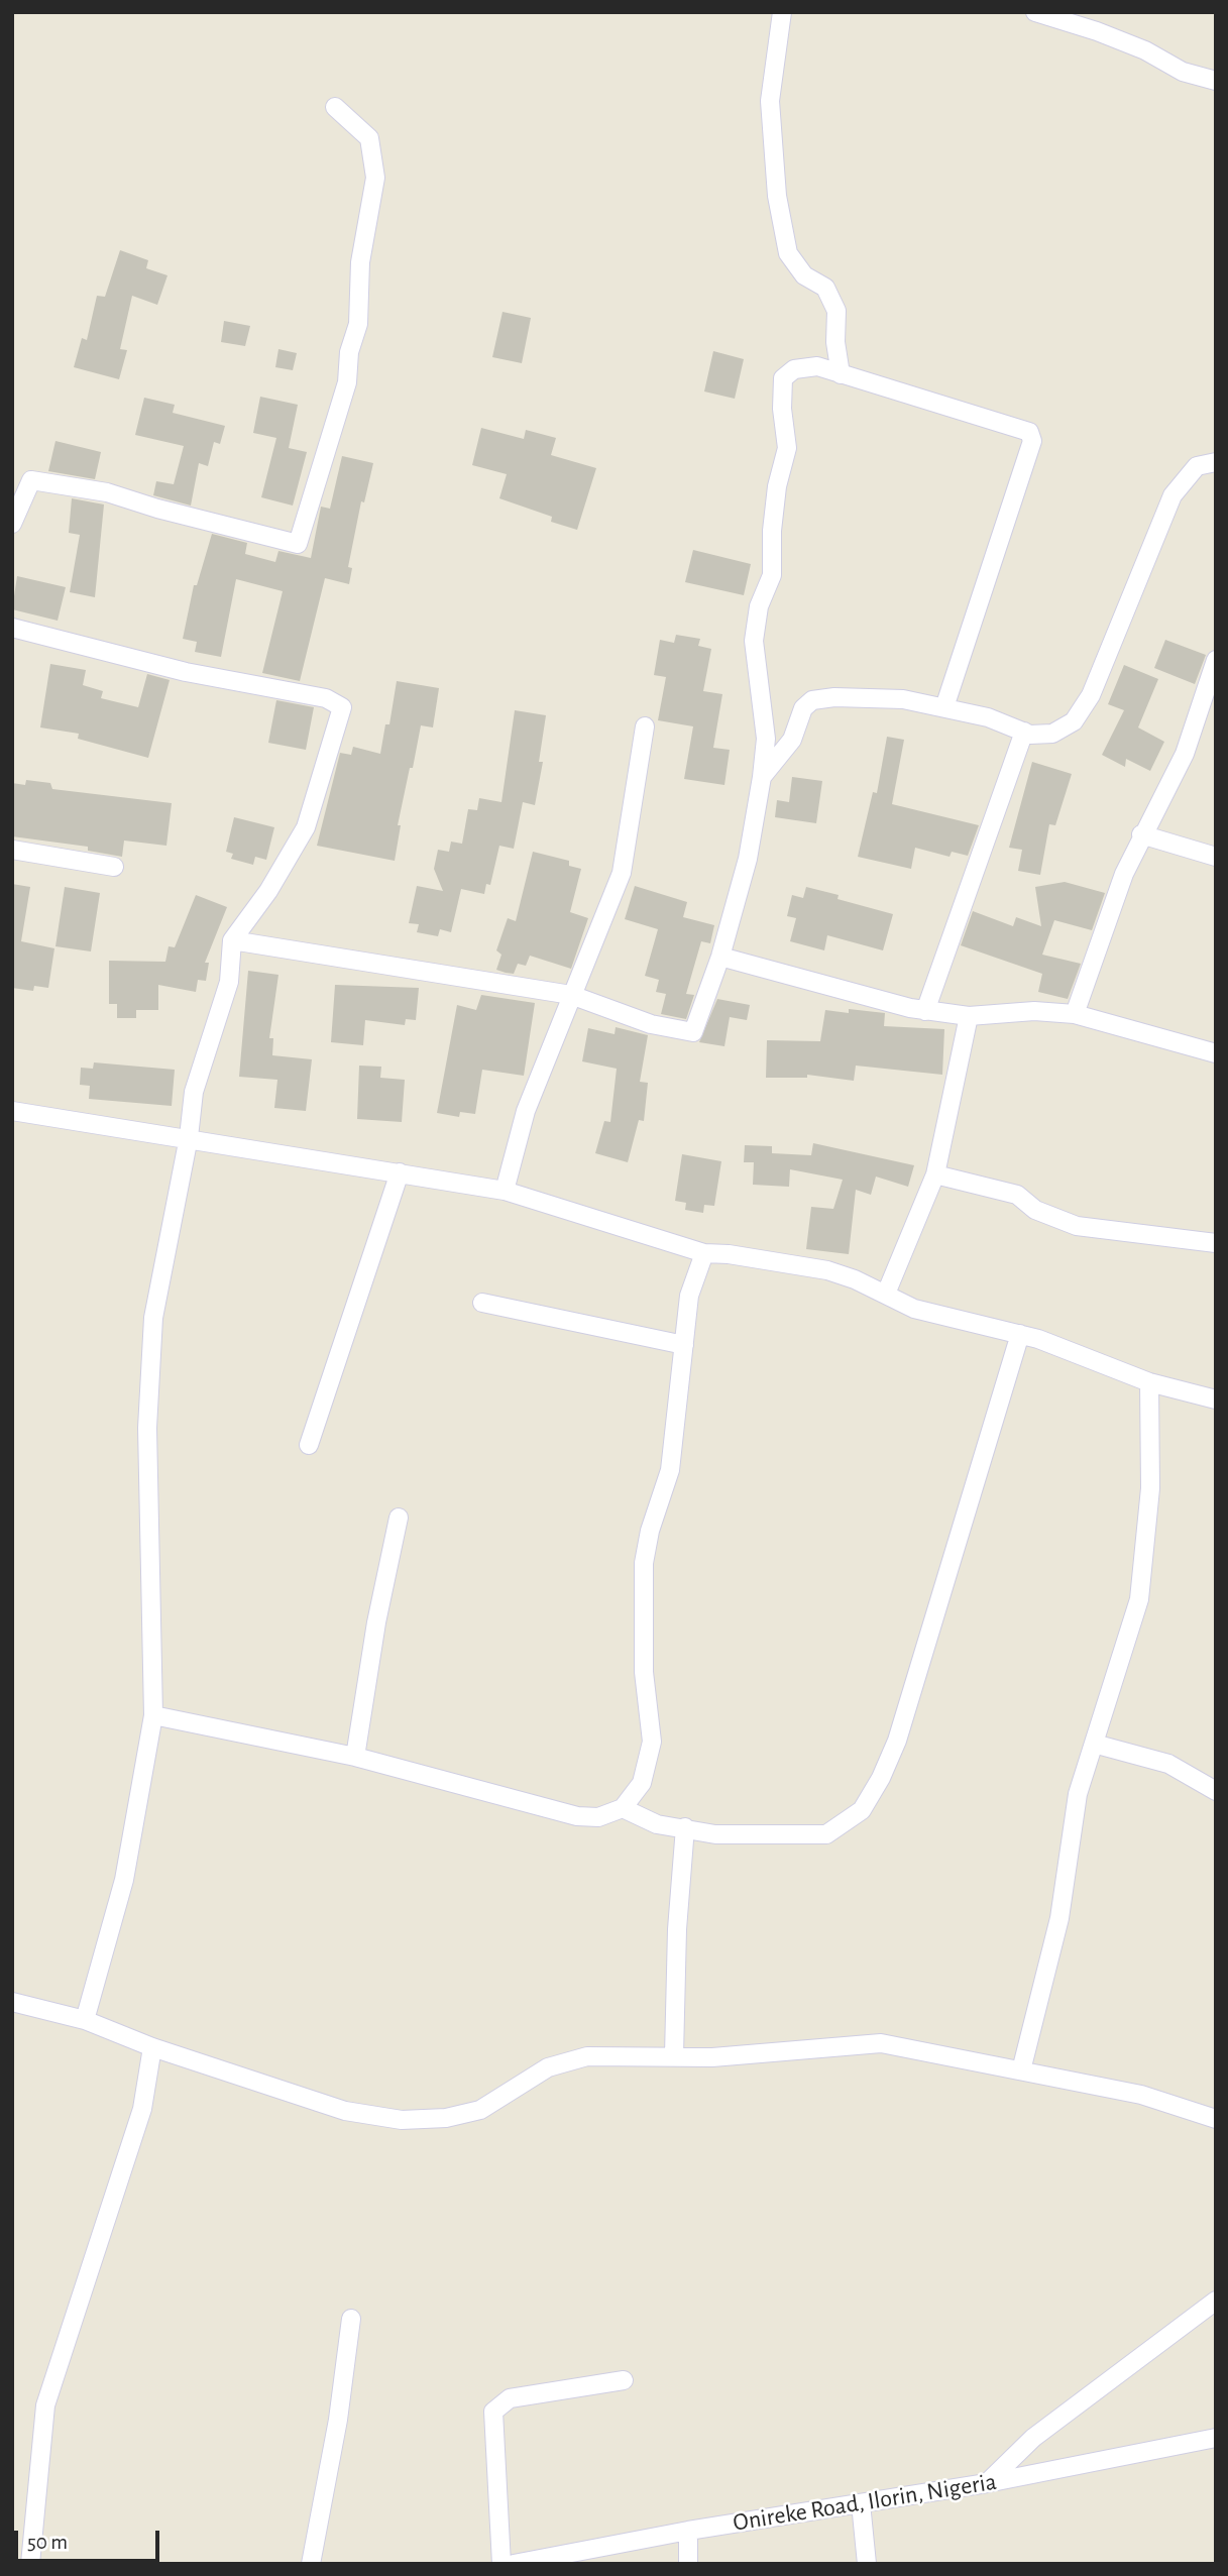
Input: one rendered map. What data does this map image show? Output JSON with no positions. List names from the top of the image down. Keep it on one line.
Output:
{"streets":{"street":["Onireke Road, Ilorin, Nigeria"]},"scale_bar":"50 m"}
